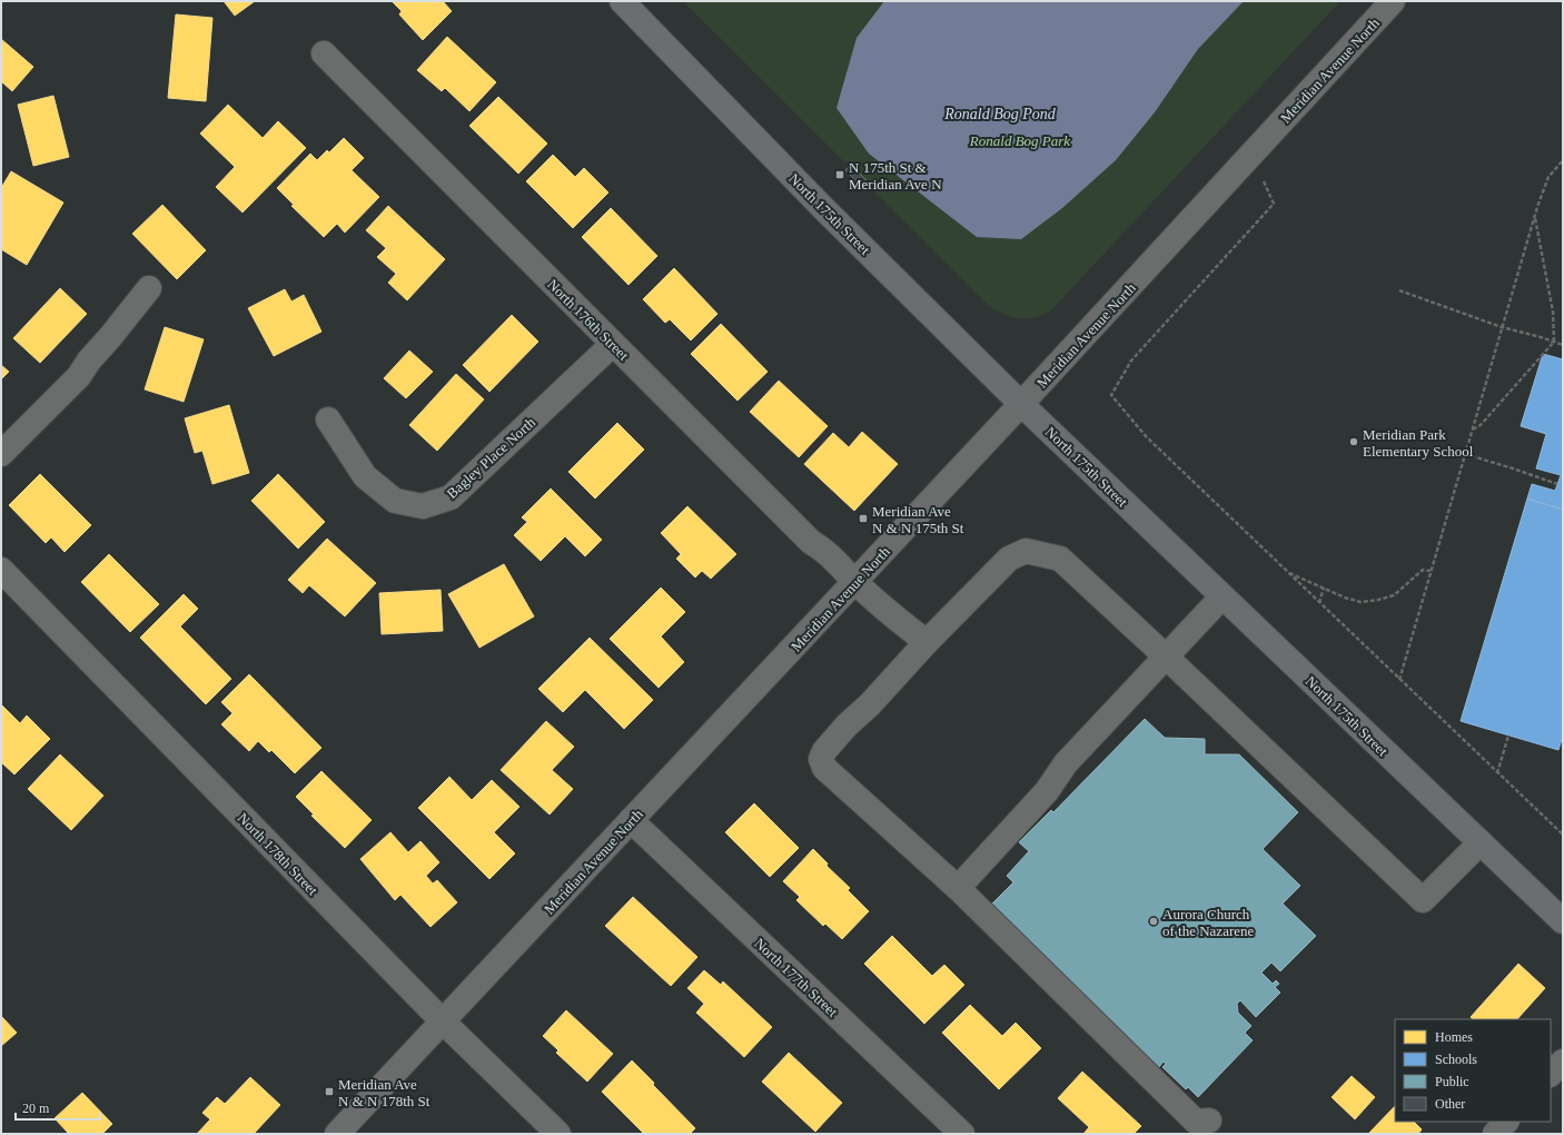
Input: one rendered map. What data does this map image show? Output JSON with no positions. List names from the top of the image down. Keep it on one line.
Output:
{"streets":{"main road":["North 175th Street"],"street":["Meridian Avenue North","North 176th Street","Bagley Place North","North 178th Street","North 177th Street"]},"crossings":[["Meridian Avenue North","North 175th Street"],["Meridian Avenue North","North 176th Street"],["Meridian Avenue North","North 178th Street"],["Meridian Avenue North","North 177th Street"],["North 176th Street","Bagley Place North"]],"water":["Ronald Bog Pond"],"parks":["Ronald Bog Park"],"places":{"transit":["N 175th St & Meridian Ave N","Meridian Ave N & N 175th St","Meridian Ave N & N 178th St"],"other":["Meridian Park Elementary School","Aurora Church of the Nazarene"]},"legend":["Homes","Schools","Public","Other"],"scale_bar":"20 m"}
